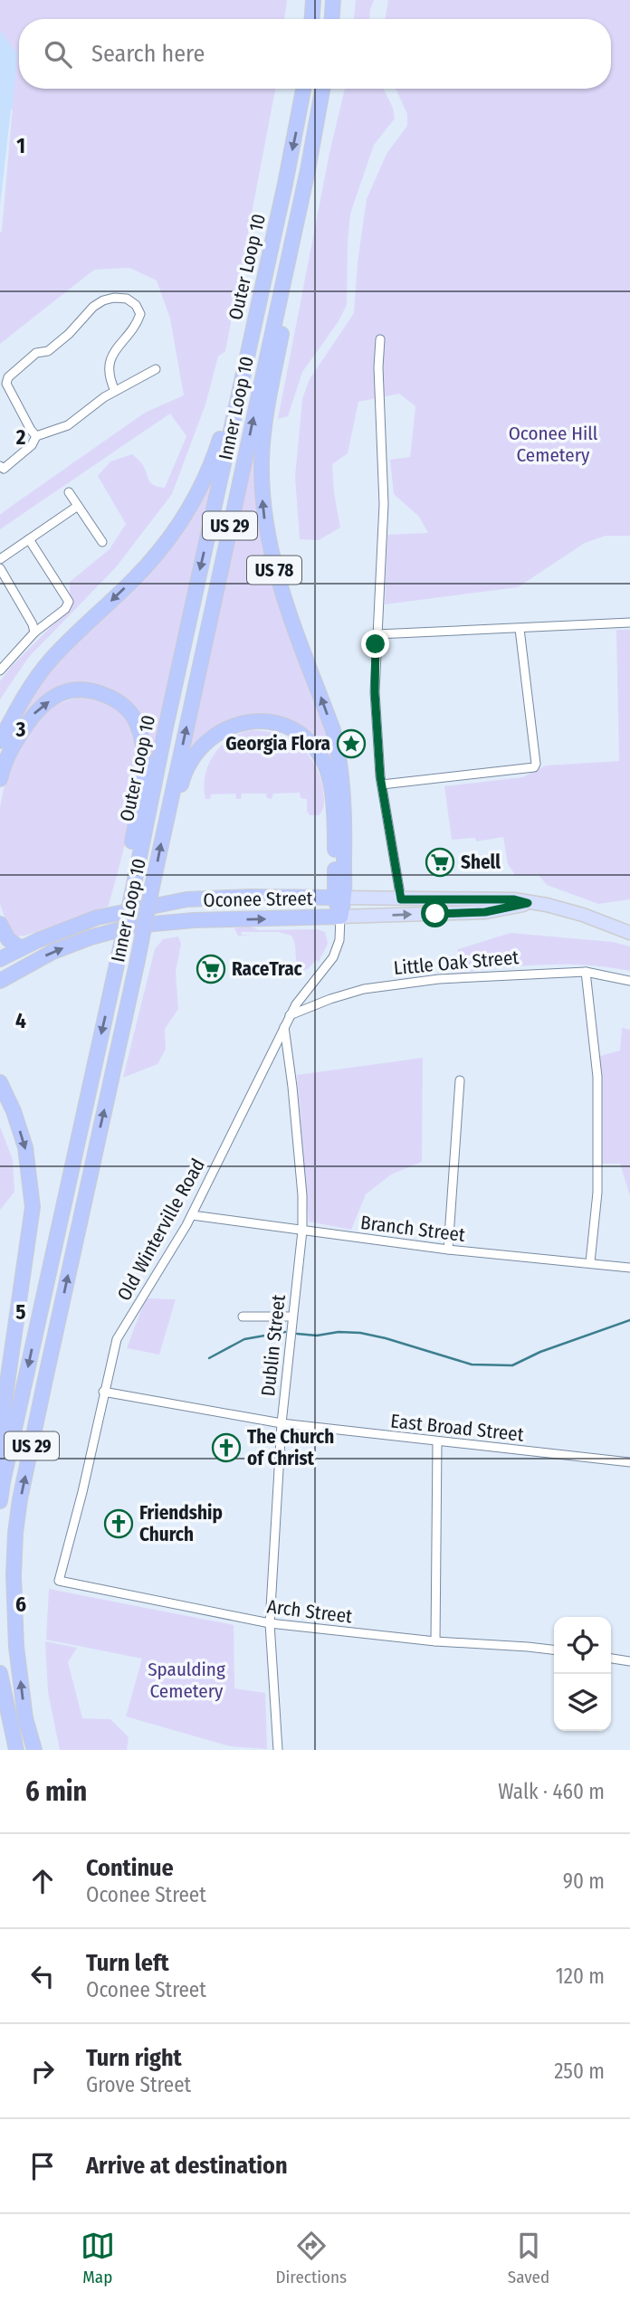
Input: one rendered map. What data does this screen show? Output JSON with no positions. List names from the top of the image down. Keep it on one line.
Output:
{"streets":{"highway":["Outer Loop 10","Inner Loop 10","US 29","US 78","Oconee Street"],"street":["Little Oak Street","Branch Street","Old Winterville Road","Dublin Street","East Broad Street","Arch Street"]},"crossings":[["Inner Loop 10","US 78"],["US 78","Oconee Street"],["US 78","Old Winterville Road"],["Oconee Street","Old Winterville Road"],["Little Oak Street","Old Winterville Road"],["Branch Street","Old Winterville Road"],["Branch Street","Dublin Street"],["Old Winterville Road","Dublin Street"],["Old Winterville Road","East Broad Street"],["Old Winterville Road","Arch Street"],["Dublin Street","East Broad Street"],["Dublin Street","Arch Street"]],"parks":["Oconee Hill Cemetery","Spaulding Cemetery"],"places":{"place":["Georgia Flora"],"supermarket":["Shell","RaceTrac"],"church":["The Church of Christ","Friendship Church"]},"page":{"search":"Search here","heading":["6 min","Walk · 460 m"],"list":[["Continue","Oconee Street","90 m"],["Turn left","Oconee Street","120 m"],["Turn right","Grove Street","250 m"],"Arrive at destination"],"nav":["Map","Directions","Saved"]},"grid":{"rows":["1","2","3","4","5","6"]}}
